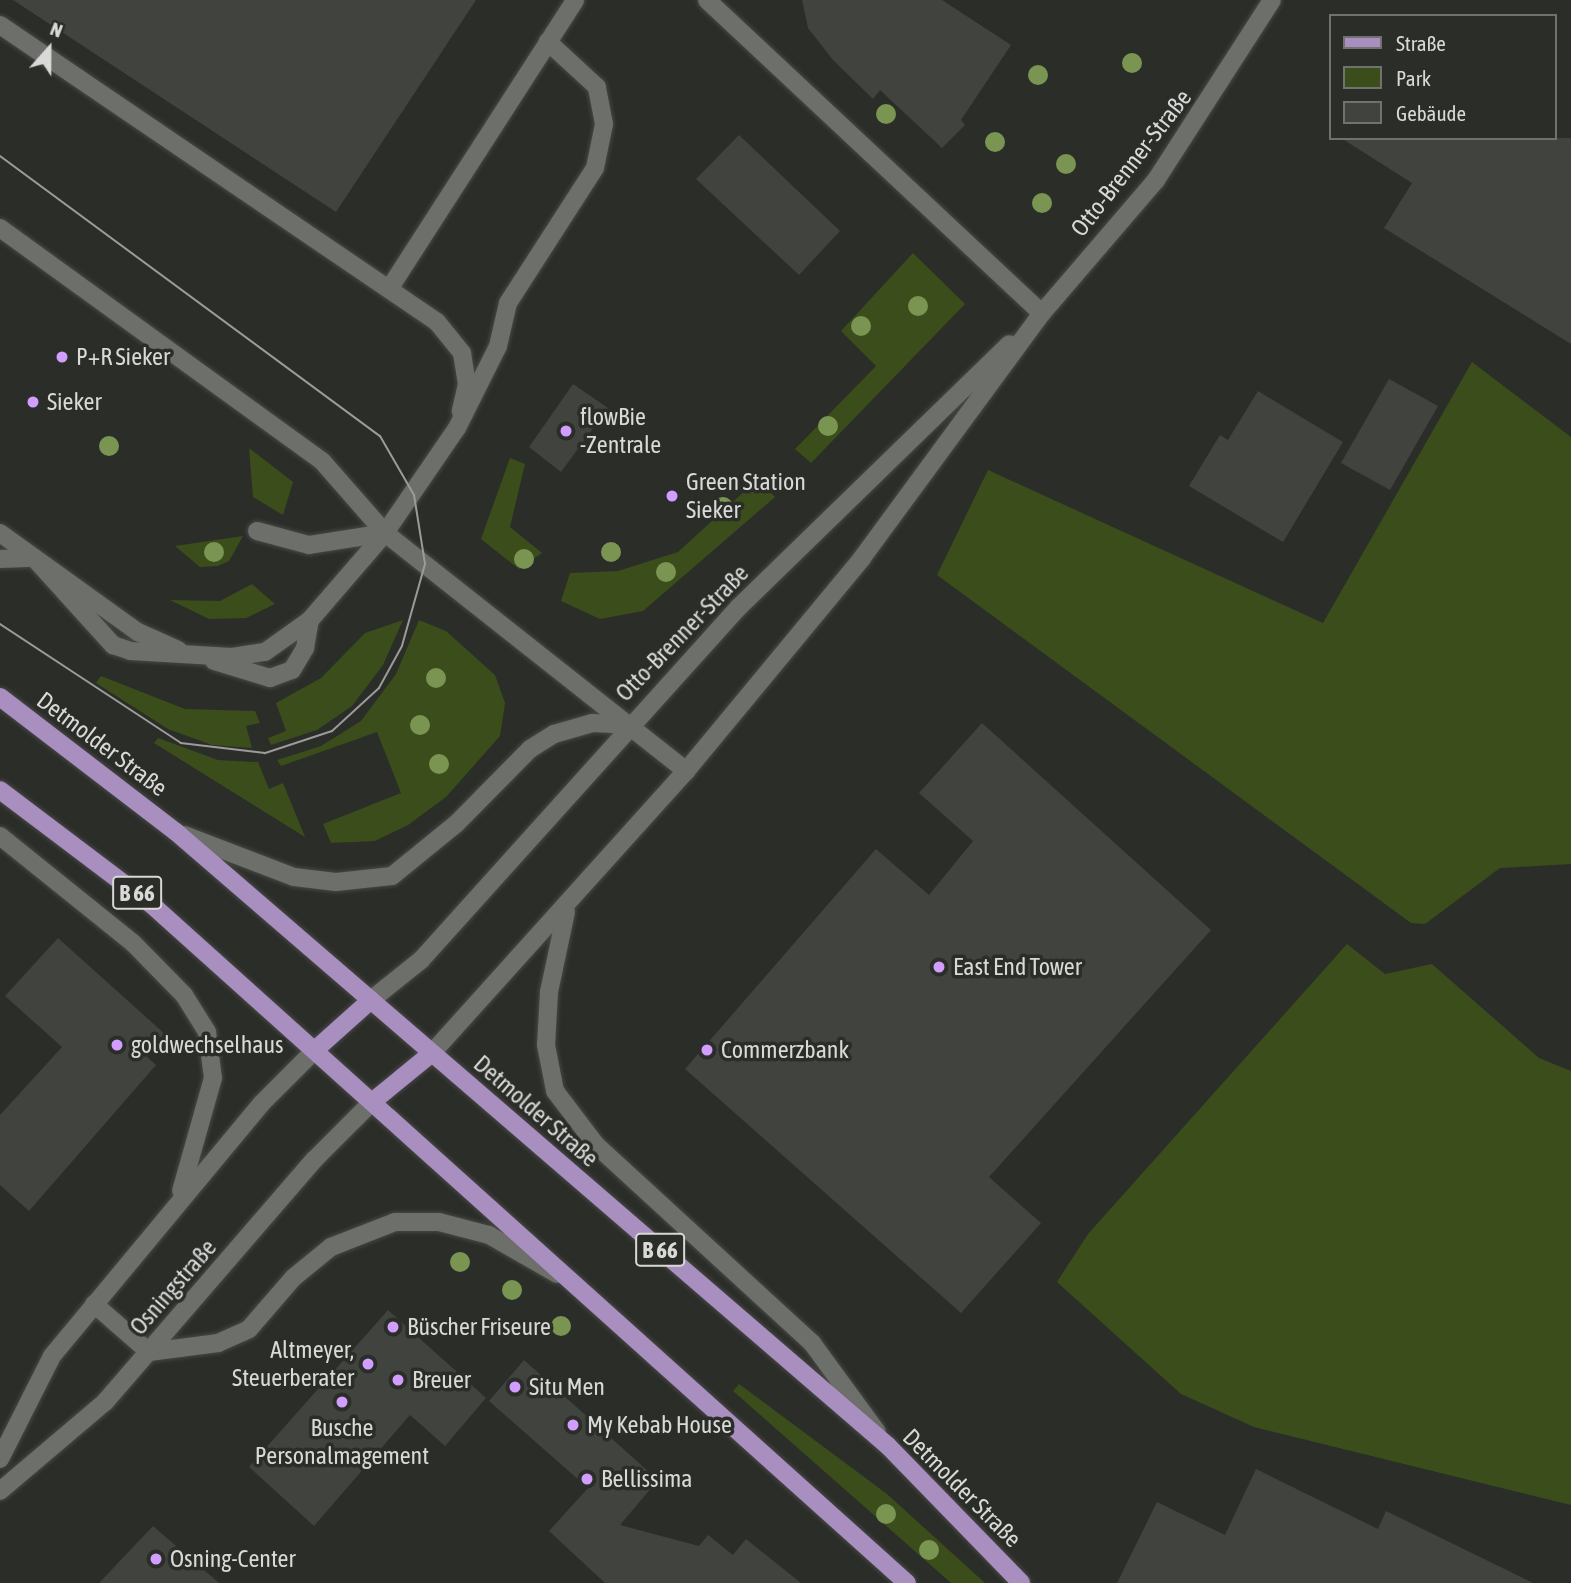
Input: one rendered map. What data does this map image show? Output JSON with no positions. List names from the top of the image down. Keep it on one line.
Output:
{"streets":{"main road":["Detmolder Straße","B 66"],"street":["Otto-Brenner-Straße","Osningstraße"]},"crossings":[["Otto-Brenner-Straße","Detmolder Straße"],["Otto-Brenner-Straße","B 66"],["Detmolder Straße","B 66"],["B 66","Osningstraße"]],"places":["P+R Sieker","Sieker","flowBie -Zentrale","Green Station Sieker","East End Tower","goldwechselhaus","Commerzbank","Büscher Friseure","Altmeyer, Steuerberater","Breuer","Situ Men","Busche Personalmagement","My Kebab House","Bellissima","Osning-Center"],"legend":["Straße","Park","Gebäude"],"north":"top"}
